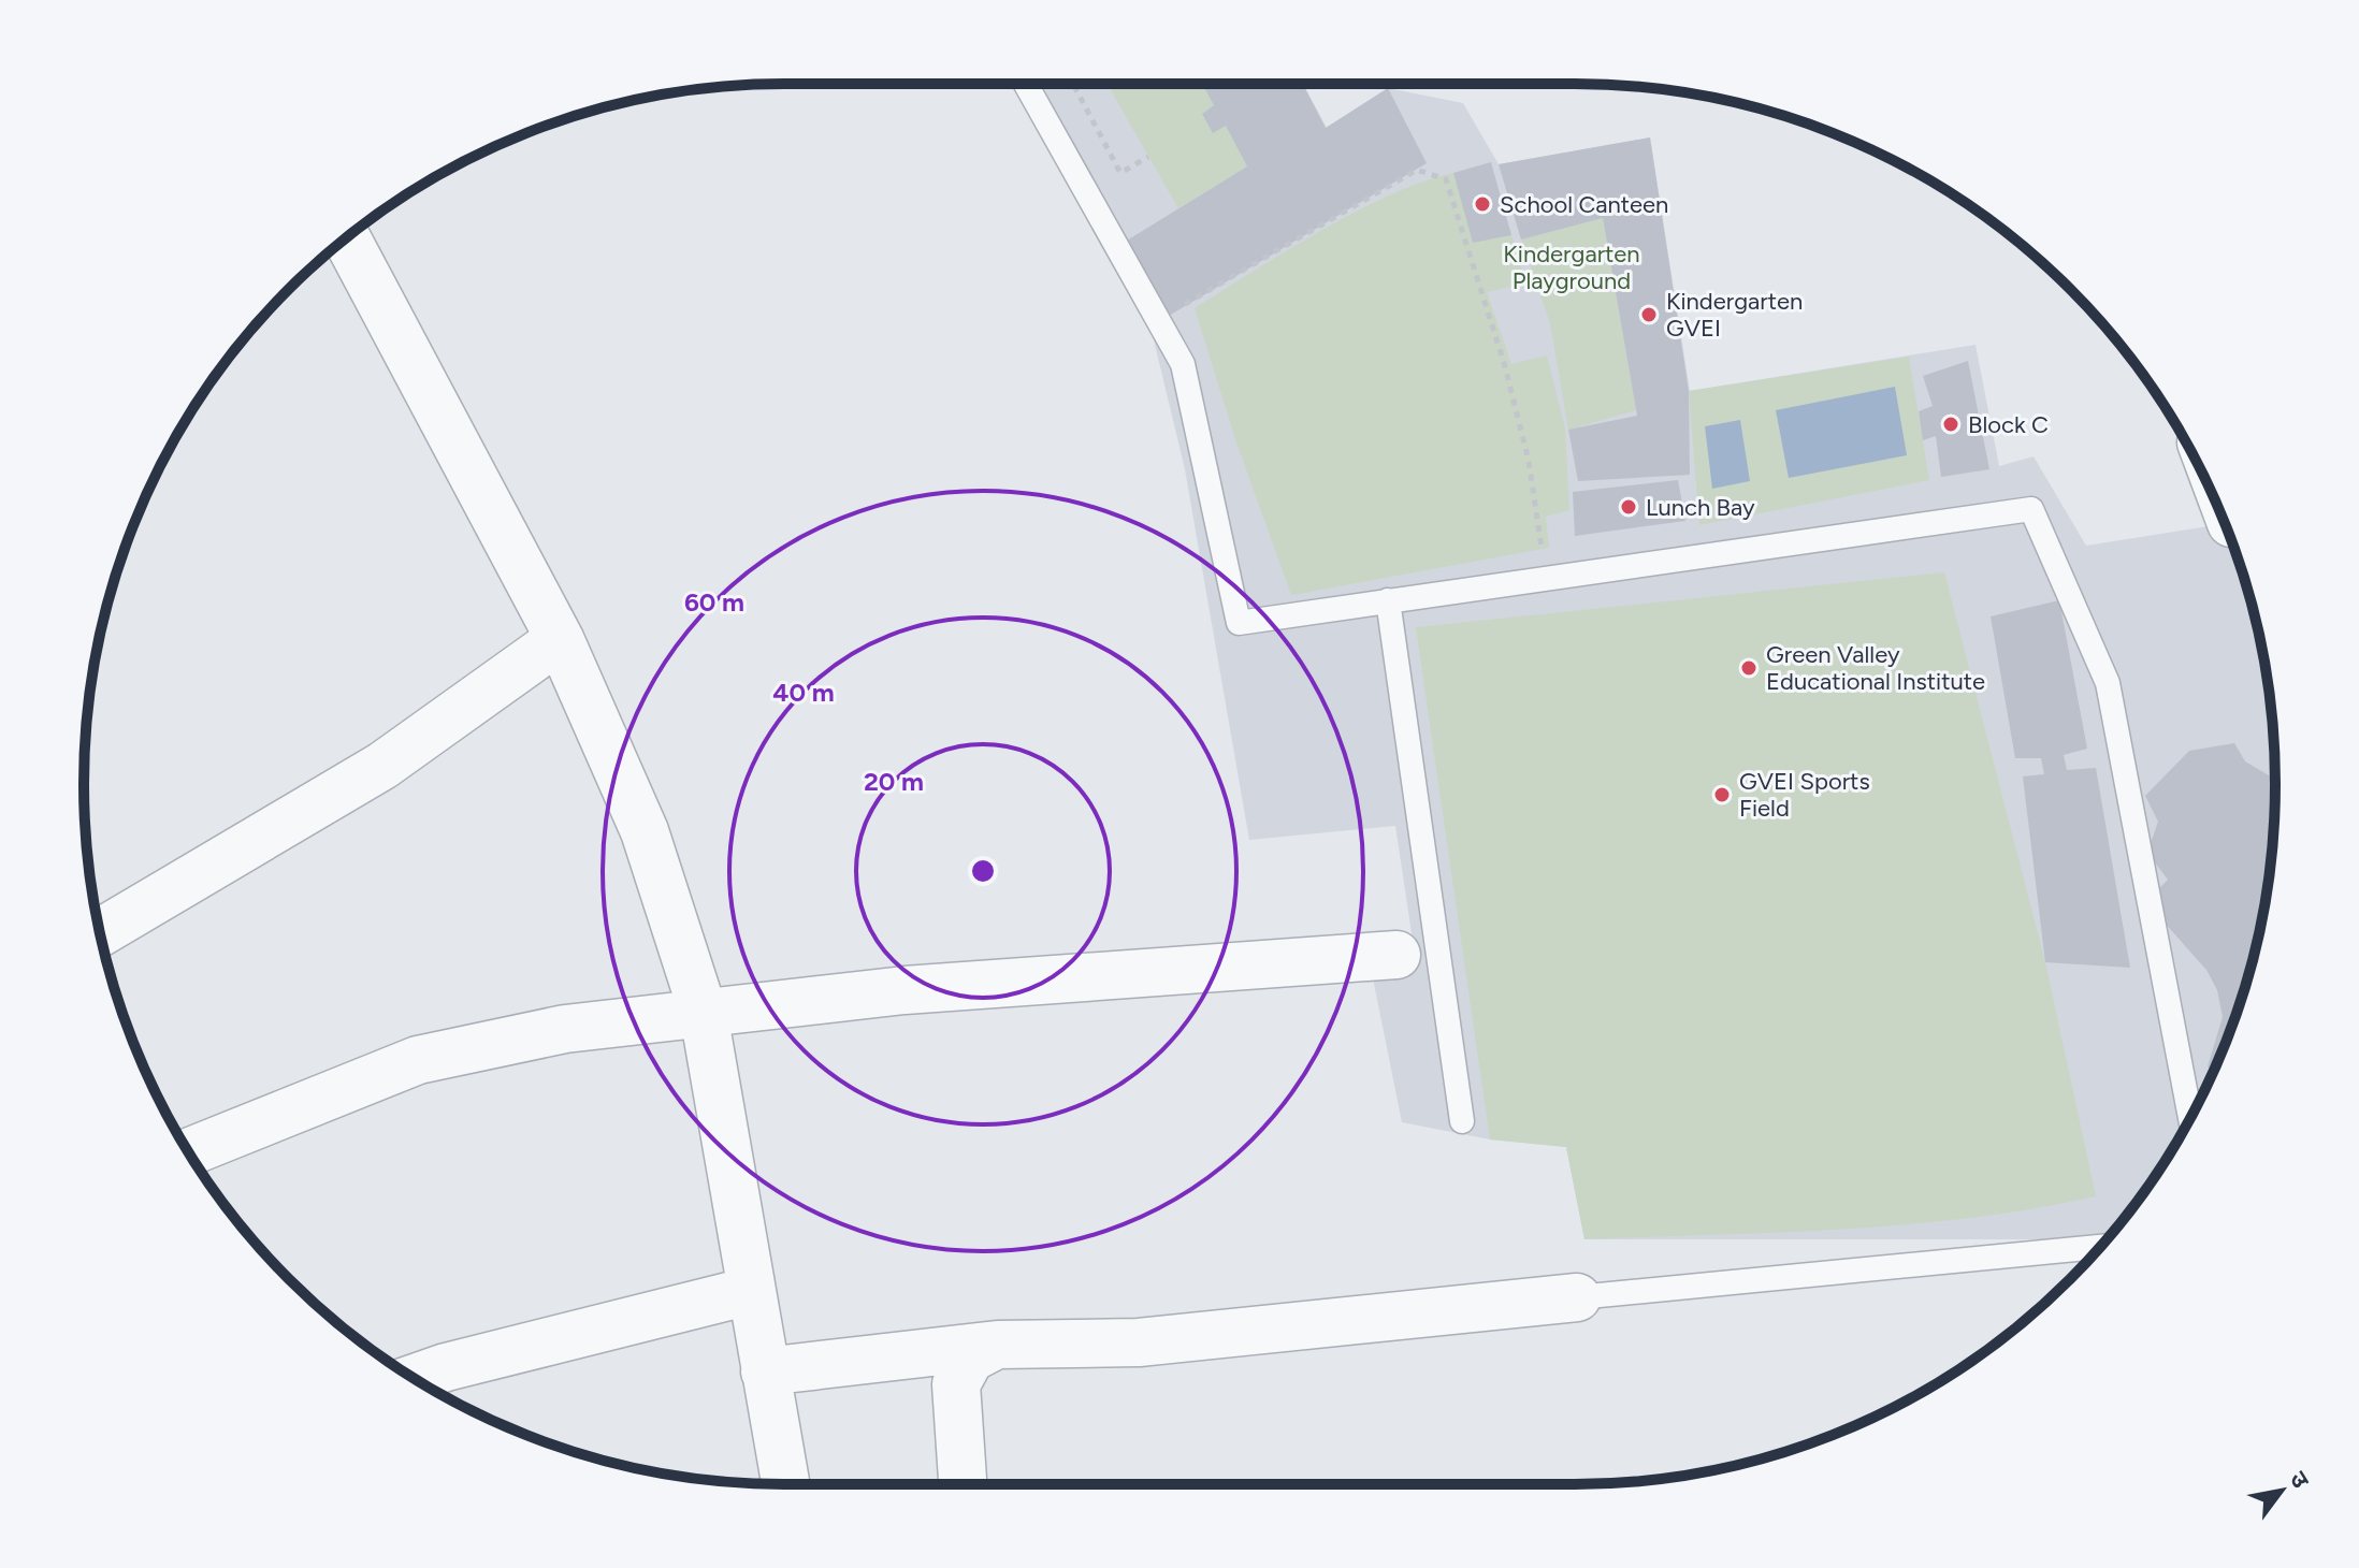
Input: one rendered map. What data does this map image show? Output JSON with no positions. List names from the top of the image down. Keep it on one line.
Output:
{"parks":["Kindergarten Playground"],"places":["School Canteen","Kindergarten GVEI","Block C","Lunch Bay","Green Valley Educational Institute","GVEI Sports Field"],"north":"top right","rings":["60 m","40 m","20 m"]}
